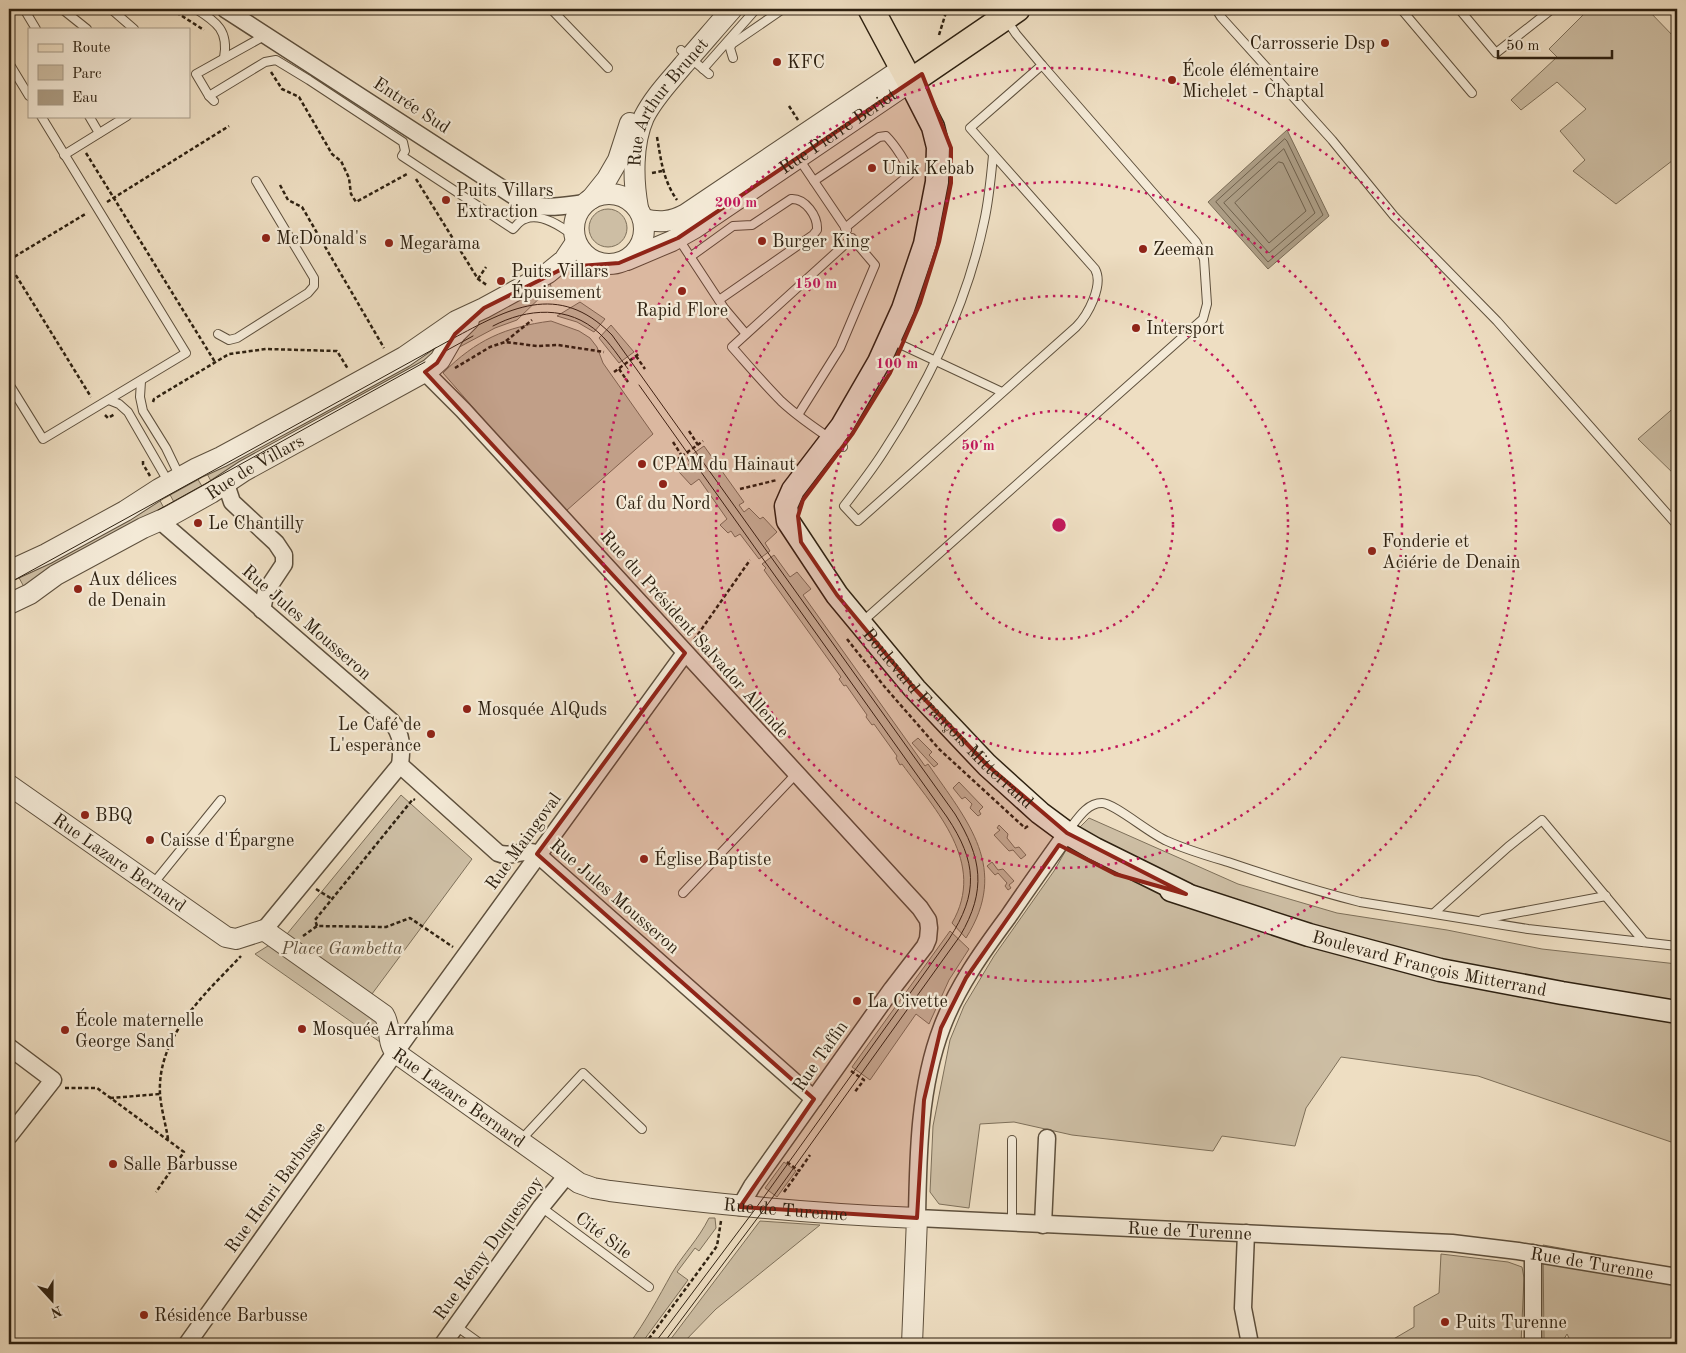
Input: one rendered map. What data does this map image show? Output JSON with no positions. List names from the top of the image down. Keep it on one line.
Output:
{"streets":{"main road":["Rue Pierre Beriot","Boulevard François Mitterrand"],"street":["Entrée Sud","Rue Arthur Brunet","Rue de Villars","Rue Jules Mousseron","Rue du Président Salvador Allende","Rue Maingoval","Rue Lazare Bernard","Rue Taffin","Rue Henri Barbusse","Rue de Turenne","Rue Rémy Duquesnoy"],"lane":["Cité Sile"]},"crossings":[["Entrée Sud","Rue Arthur Brunet"],["Entrée Sud","Rue Pierre Beriot"],["Entrée Sud","Rue de Villars"],["Rue Arthur Brunet","Rue Pierre Beriot"],["Rue Arthur Brunet","Rue de Villars"],["Rue Pierre Beriot","Rue de Villars"],["Rue Pierre Beriot","Boulevard François Mitterrand"],["Rue de Villars","Rue Jules Mousseron"],["Rue de Villars","Rue du Président Salvador Allende"],["Rue Jules Mousseron","Rue Maingoval"],["Rue Jules Mousseron","Rue Taffin"],["Rue du Président Salvador Allende","Rue Maingoval"],["Rue du Président Salvador Allende","Rue Taffin"],["Rue Maingoval","Rue Lazare Bernard"],["Rue Maingoval","Rue Henri Barbusse"],["Rue Lazare Bernard","Rue Henri Barbusse"],["Rue Lazare Bernard","Rue de Turenne"],["Rue Lazare Bernard","Rue Rémy Duquesnoy"],["Rue Taffin","Rue de Turenne"],["Cité Sile","Rue Rémy Duquesnoy"]],"parks":["Place Gambetta"],"places":["Carrosserie Dsp","KFC","École élémentaire Michelet - Chaptal","Unik Kebab","Puits Villars Extraction","McDonald's","Burger King","Megarama","Zeeman","Puits Villars Épuisement","Rapid Flore","Intersport","CPAM du Hainaut","Caf du Nord","Le Chantilly","Fonderie et Aciérie de Denain","Aux délices de Denain","Mosquée AlQuds","Le Café de L'esperance","BBQ","Caisse d'Épargne","Église Baptiste","La Civette","Mosquée Arrahma","École maternelle George Sand","Salle Barbusse","Résidence Barbusse","Puits Turenne"],"legend":["Route","Parc","Eau"],"scale_bar":"50 m","north":"bottom","rings":["200 m","150 m","100 m","50 m"]}
